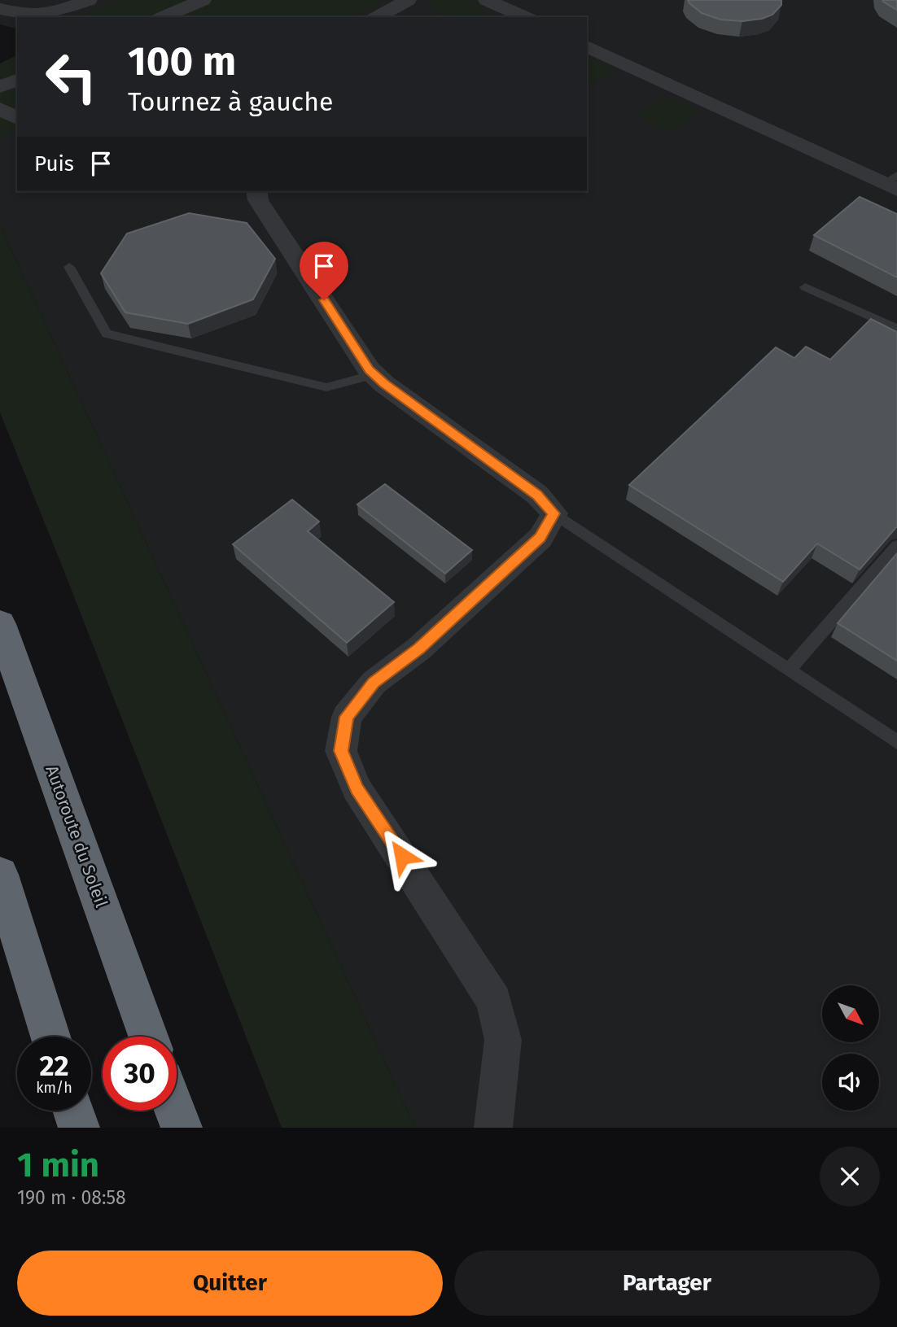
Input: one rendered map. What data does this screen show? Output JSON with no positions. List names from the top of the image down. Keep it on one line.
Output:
{"streets":{"highway":["Autoroute du Soleil"]},"north":"bottom right","page":{"turn":["100 m","Tournez à gauche"],"then":"Puis","speed":"22 km/h","limit":"30","heading":["1 min","190 m · 08:58"],"buttons":["Quitter","Partager"]}}
